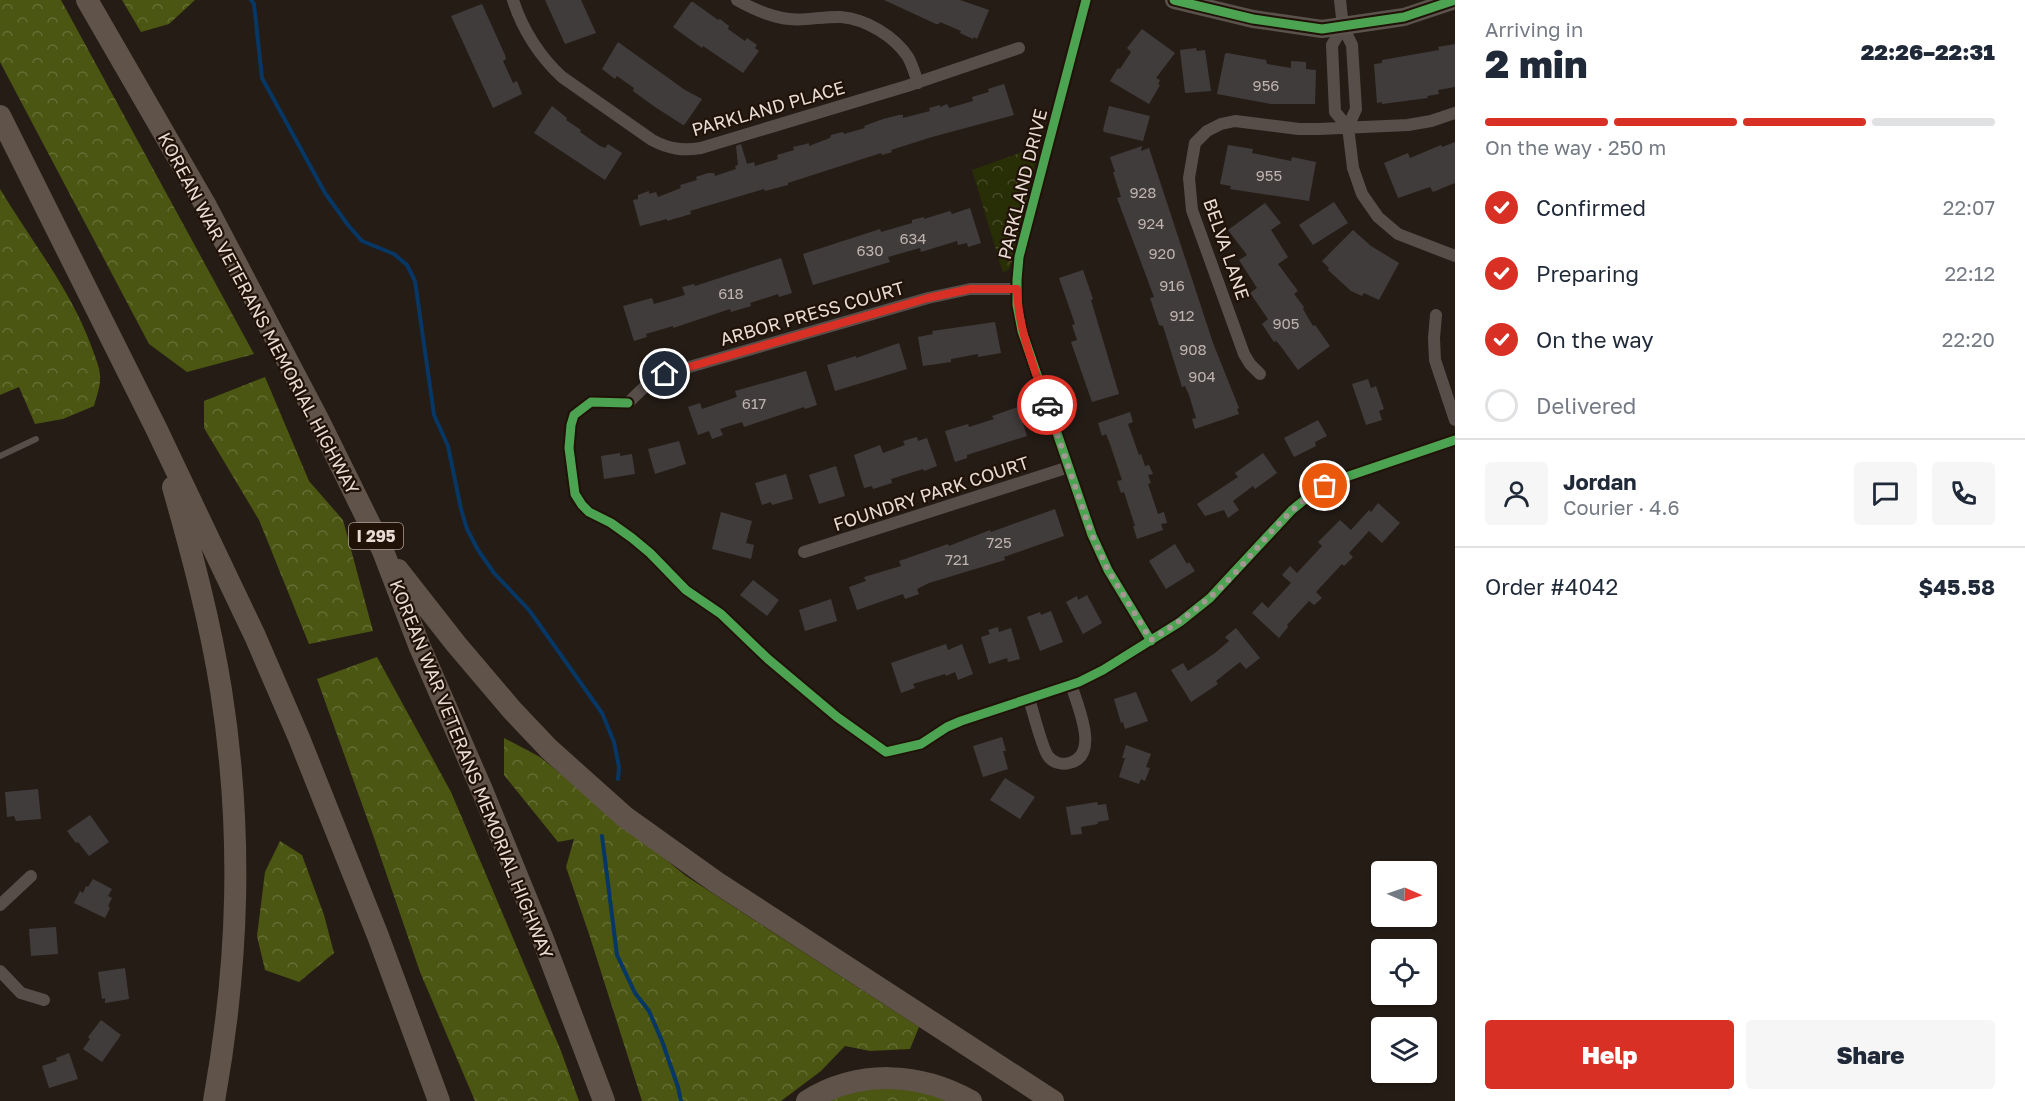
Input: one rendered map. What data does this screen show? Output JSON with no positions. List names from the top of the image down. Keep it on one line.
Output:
{"streets":{"highway":["KOREAN WAR VETERANS MEMORIAL HIGHWAY","I 295"],"street":["PARKLAND PLACE","PARKLAND DRIVE","BELVA LANE","ARBOR PRESS COURT","FOUNDRY PARK COURT"]},"crossings":[["PARKLAND DRIVE","ARBOR PRESS COURT"],["PARKLAND DRIVE","FOUNDRY PARK COURT"]],"house_numbers":["956","955","928","924","634","630","920","916","618","912","905","908","904","617","725","721"],"north":"right","page":{"heading":["2 min","Arriving in","22:26–22:31"],"panel":["Jordan","Courier · 4.6","Order #4042","$45.58"],"bar":"On the way · 250 m","list":[["Confirmed","22:07"],["Preparing","22:12"],["On the way","22:20"],"Delivered"],"buttons":["Help","Share"]}}
